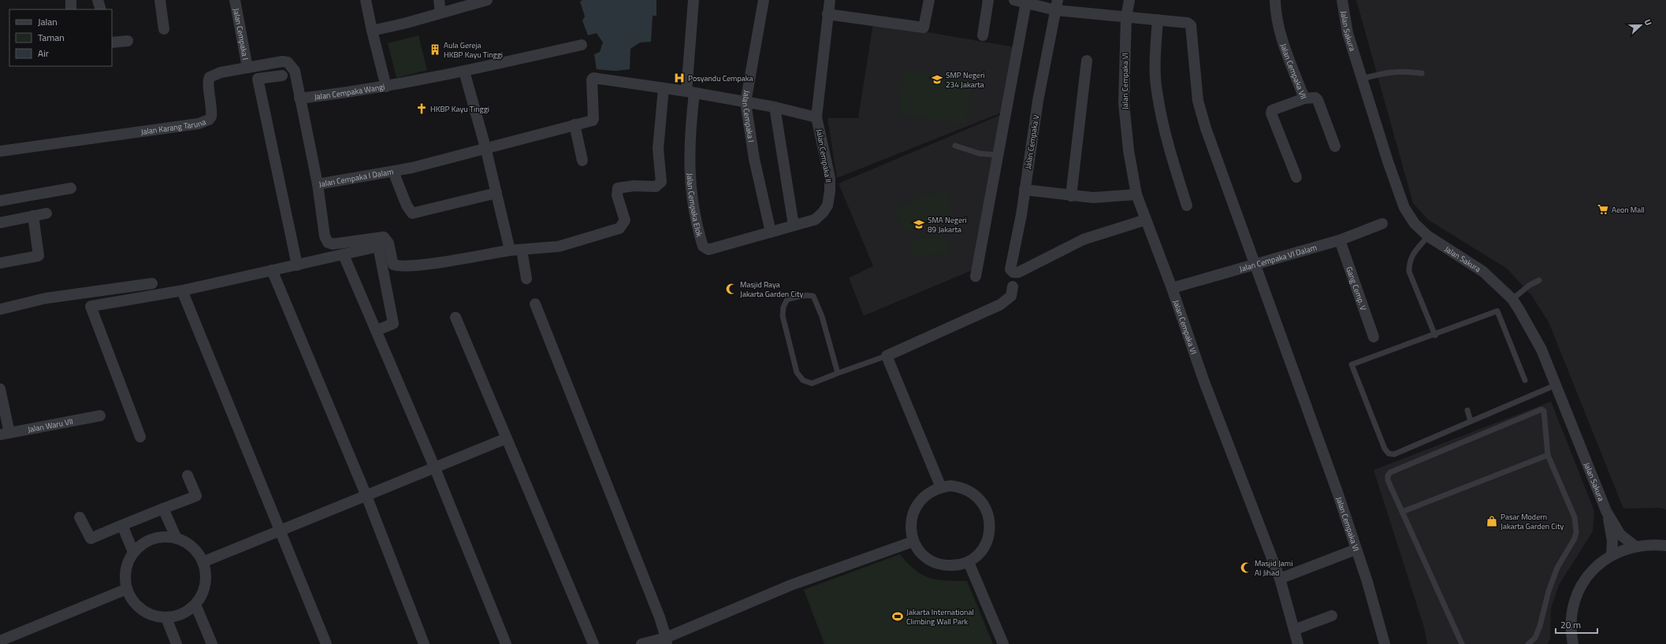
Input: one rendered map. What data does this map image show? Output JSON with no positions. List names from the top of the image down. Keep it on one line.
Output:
{"streets":{"street":["Jalan Sakura","Jalan Cempaka I","Jalan Cempaka VII","Jalan Cempaka VI","Jalan Cempaka Wangi","Jalan Karang Taruna","Jalan Cempaka V","Jalan Cempaka II","Jalan Cempaka I Dalam","Jalan Cempaka Elok","Jalan Cempaka VI Dalam","Gang Cemp. V","Jalan Waru VII"]},"crossings":[["Jalan Cempaka I","Jalan Karang Taruna"],["Jalan Cempaka I","Jalan Cempaka II"],["Jalan Cempaka I","Jalan Cempaka Elok"],["Jalan Cempaka VI","Jalan Cempaka V"],["Jalan Cempaka VI","Jalan Cempaka VI Dalam"],["Jalan Cempaka Wangi","Jalan Cempaka I Dalam"],["Jalan Karang Taruna","Jalan Cempaka I Dalam"],["Jalan Cempaka II","Jalan Cempaka Elok"],["Jalan Cempaka VI Dalam","Gang Cemp. V"]],"places":{"building":["Aula Gereja HKBP Kayu Tinggi"],"hospital":["Posyandu Cempaka"],"school or university":["SMP Negeri 234 Jakarta","SMA Negeri 89 Jakarta"],"church":["HKBP Kayu Tinggi"],"supermarket":["Aeon Mall"],"mosque":["Masjid Raya Jakarta Garden City","Masjid Jami Al Jihad"],"shop":["Pasar Modern Jakarta Garden City"],"sports":["Jakarta International Climbing Wall Park"]},"legend":["Jalan","Taman","Air"],"scale_bar":"20 m","north":"right"}
